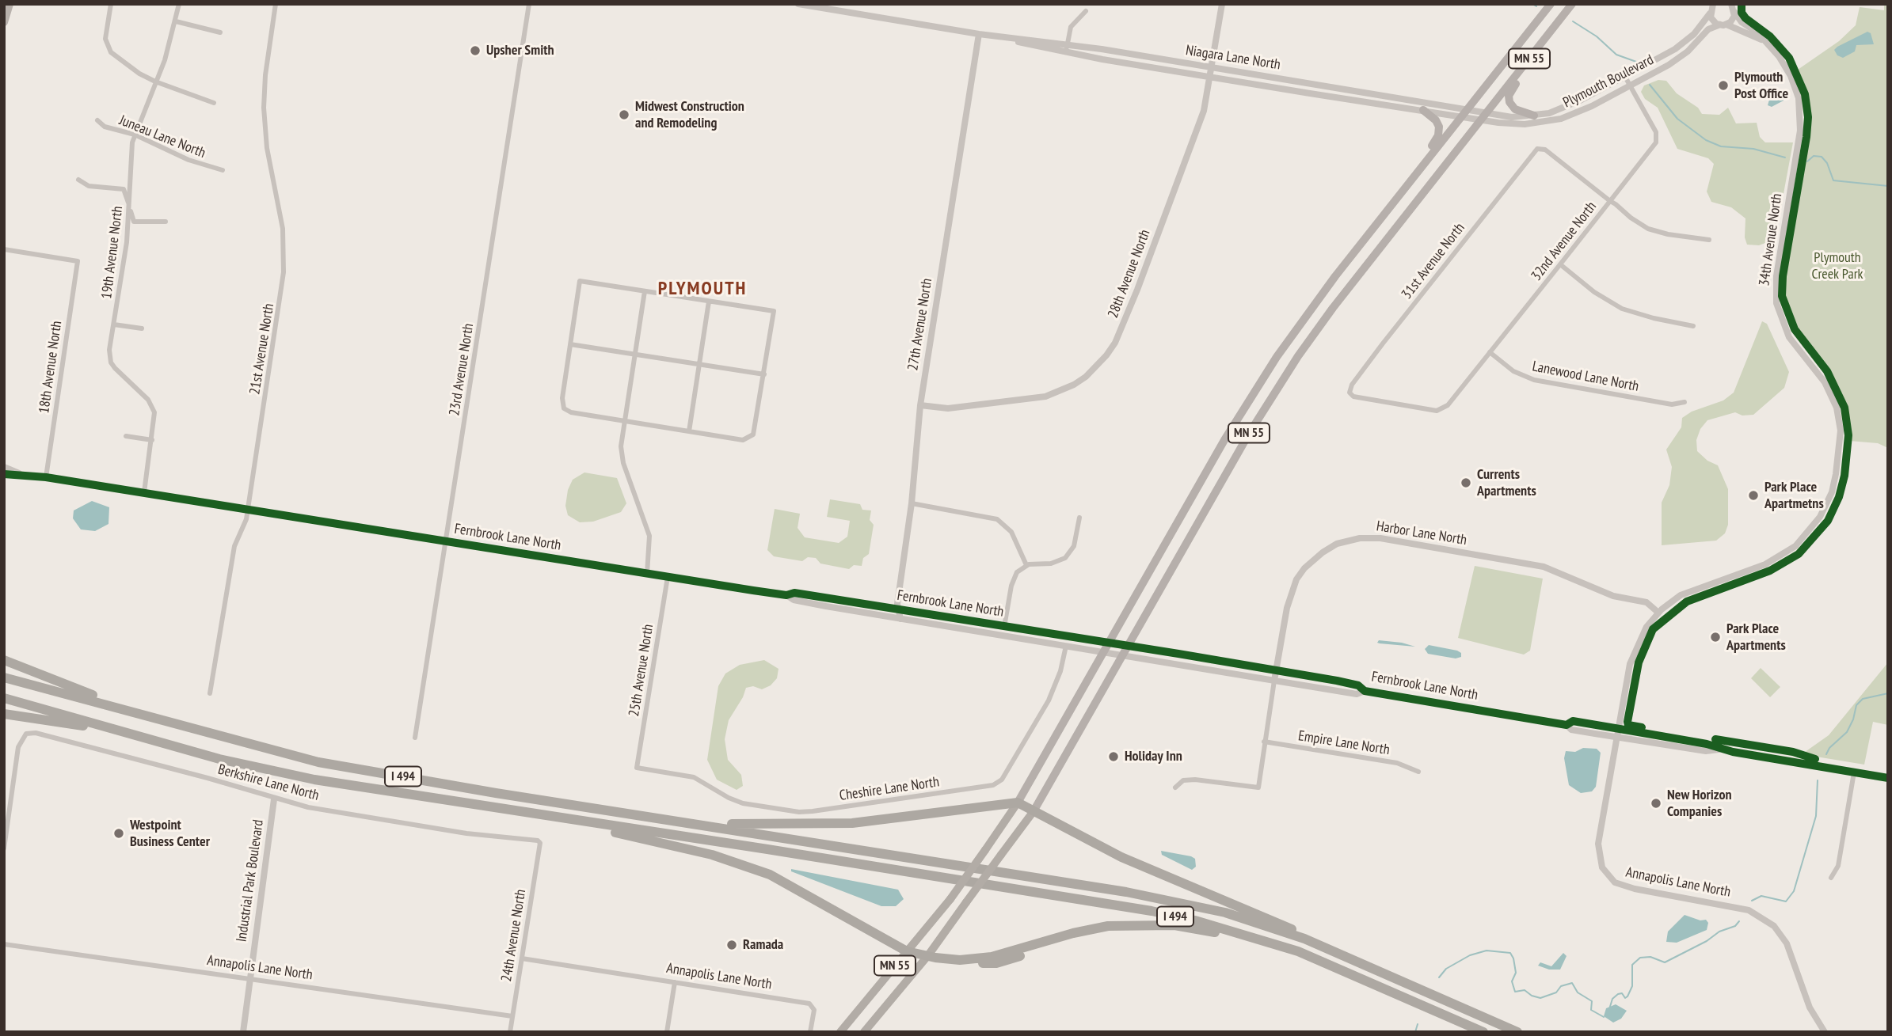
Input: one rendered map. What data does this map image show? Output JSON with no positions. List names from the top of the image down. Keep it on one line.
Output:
{"streets":{"highway":["MN 55","I 494"],"street":["Niagara Lane North","Plymouth Boulevard","Juneau Lane North","34th Avenue North","32nd Avenue North","19th Avenue North","31st Avenue North","28th Avenue North","27th Avenue North","21st Avenue North","18th Avenue North","23rd Avenue North","Lanewood Lane North","Harbor Lane North","Fernbrook Lane North","25th Avenue North","Empire Lane North","Berkshire Lane North","Cheshire Lane North","Industrial Park Boulevard","Annapolis Lane North","24th Avenue North"]},"crossings":[["Niagara Lane North","MN 55"],["Niagara Lane North","Plymouth Boulevard"],["Niagara Lane North","28th Avenue North"],["Niagara Lane North","27th Avenue North"],["MN 55","Plymouth Boulevard"],["MN 55","Fernbrook Lane North"],["Plymouth Boulevard","34th Avenue North"],["Plymouth Boulevard","32nd Avenue North"],["Juneau Lane North","19th Avenue North"],["34th Avenue North","Harbor Lane North"],["34th Avenue North","Fernbrook Lane North"],["34th Avenue North","Annapolis Lane North"],["32nd Avenue North","31st Avenue North"],["32nd Avenue North","Lanewood Lane North"],["19th Avenue North","Fernbrook Lane North"],["28th Avenue North","27th Avenue North"],["27th Avenue North","Fernbrook Lane North"],["21st Avenue North","Fernbrook Lane North"],["18th Avenue North","Fernbrook Lane North"],["23rd Avenue North","Fernbrook Lane North"],["Harbor Lane North","Fernbrook Lane North"],["Harbor Lane North","Empire Lane North"],["Fernbrook Lane North","25th Avenue North"],["Fernbrook Lane North","Cheshire Lane North"],["Fernbrook Lane North","Annapolis Lane North"],["25th Avenue North","Cheshire Lane North"],["Berkshire Lane North","Industrial Park Boulevard"],["Berkshire Lane North","24th Avenue North"],["Industrial Park Boulevard","Annapolis Lane North"],["Annapolis Lane North","24th Avenue North"]],"districts":["PLYMOUTH"],"parks":["Plymouth Creek Park"],"places":["Upsher Smith","Plymouth Post Office","Midwest Construction and Remodeling","Currents Apartments","Park Place Apartmetns","Park Place Apartments","Holiday Inn","New Horizon Companies","Westpoint Business Center","Ramada"]}
